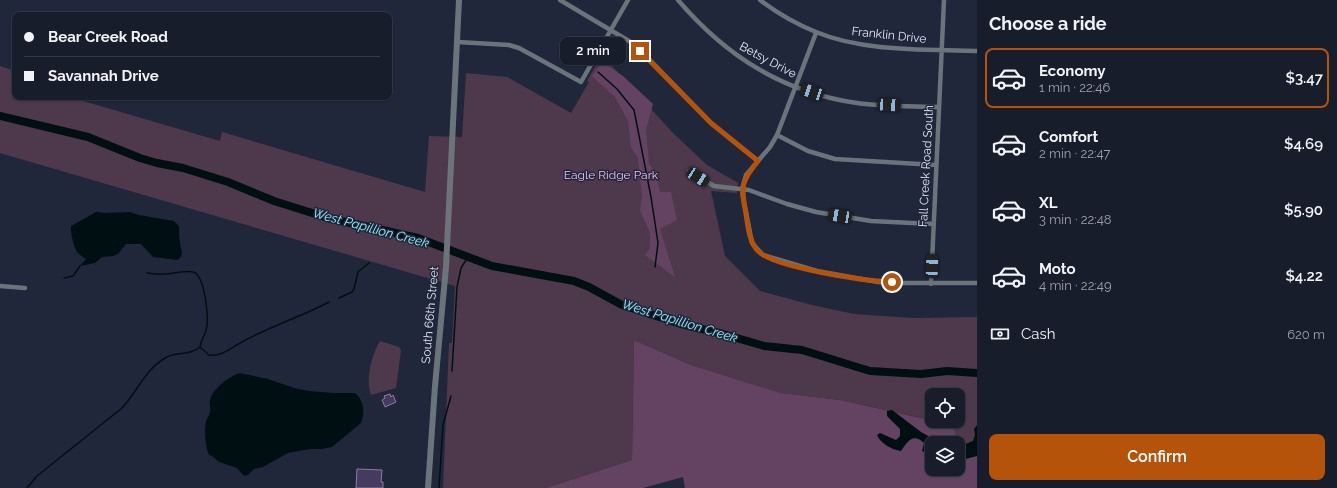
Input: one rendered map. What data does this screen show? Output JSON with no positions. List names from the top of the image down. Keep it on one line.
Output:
{"streets":{"street":["Franklin Drive","Betsy Drive","Fall Creek Road South","South 66th Street"]},"crossings":[["Franklin Drive","Fall Creek Road South"],["Betsy Drive","Fall Creek Road South"]],"water":["West Papillion Creek"],"parks":["Eagle Ridge Park"],"page":{"heading":"Choose a ride","banner":["Bear Creek Road","Savannah Drive"],"bubble":"2 min","list":[{"name":"Economy","note":"1 min · 22:46","value":"$3.47"},{"name":"Comfort","note":"2 min · 22:47","value":"$4.69"},{"name":"XL","note":"3 min · 22:48","value":"$5.90"},{"name":"Moto","note":"4 min · 22:49","value":"$4.22"}],"pay":["Cash","620 m"],"buttons":"Confirm"}}
